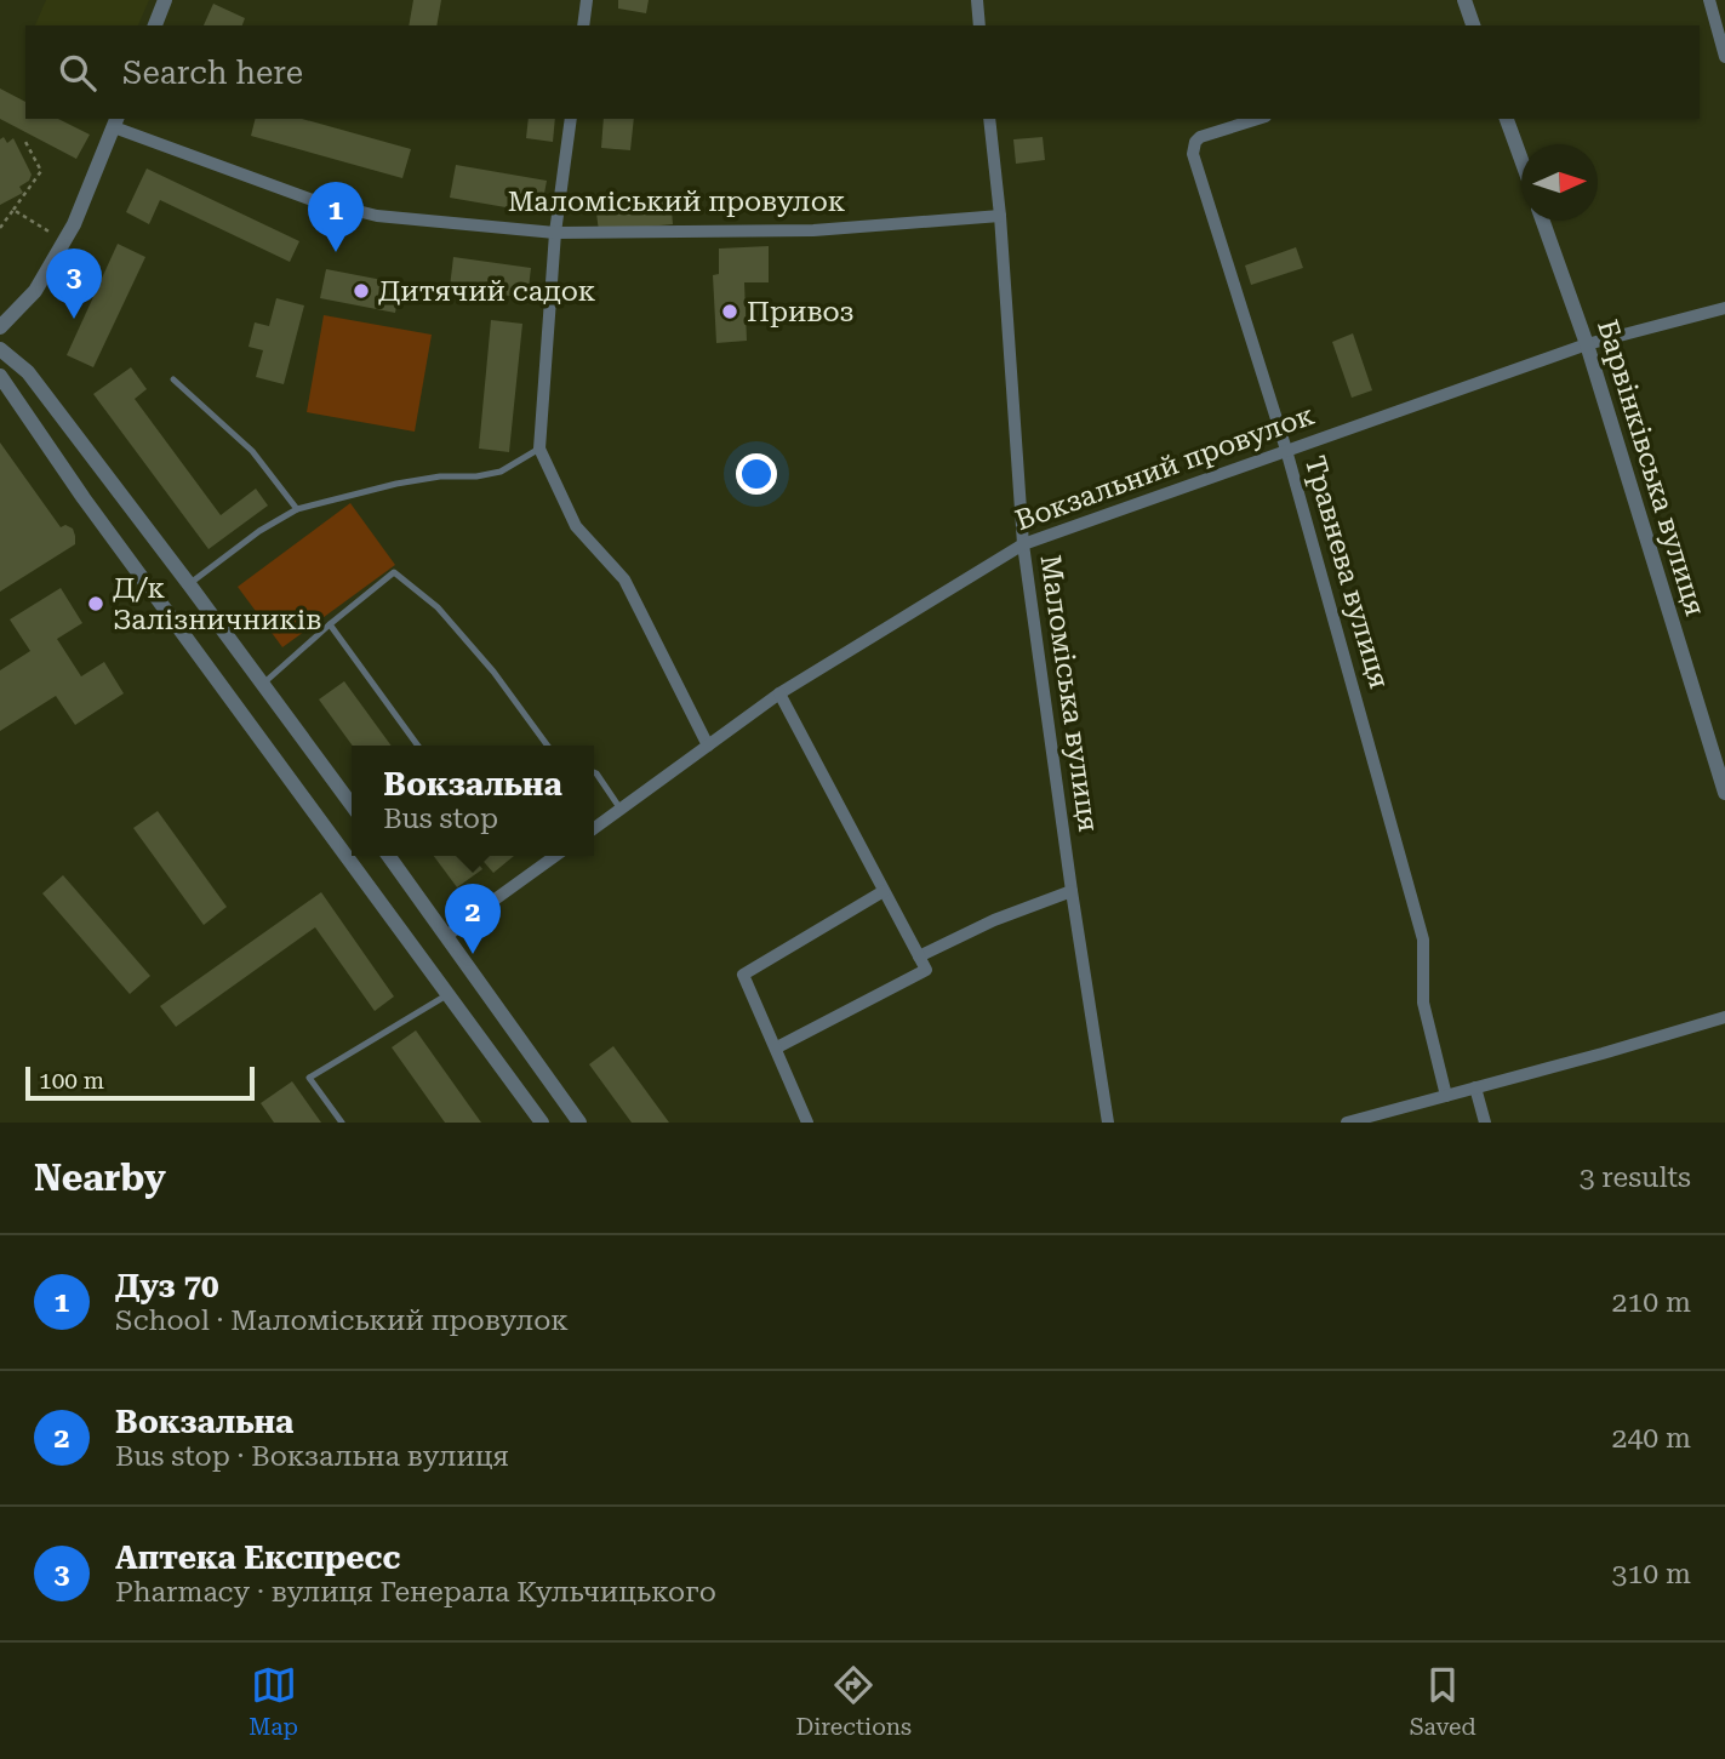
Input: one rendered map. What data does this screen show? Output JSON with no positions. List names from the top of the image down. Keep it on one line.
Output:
{"streets":{"street":["Маломіський провулок","Вокзальний провулок","Барвінківська вулиця","Травнева вулиця","Маломіська вулиця"]},"crossings":[["Маломіський провулок","Маломіська вулиця"],["Вокзальний провулок","Барвінківська вулиця"],["Вокзальний провулок","Травнева вулиця"],["Вокзальний провулок","Маломіська вулиця"]],"places":["Дитячий садок","Привоз","Д/к Залізничників"],"scale_bar":"100 m","north":"right","page":{"search":"Search here","pins":["1","3","2"],"popup":["Вокзальна","Bus stop"],"scale":"100 m","heading":["Nearby","3 results"],"list":[{"mark":"1","name":"Дуз 70","note":"School · Маломіський провулок","value":"210 m"},{"mark":"2","name":"Вокзальна","note":"Bus stop · Вокзальна вулиця","value":"240 m"},{"mark":"3","name":"Аптека Експресс","note":"Pharmacy · вулиця Генерала Кульчицького","value":"310 m"}],"nav":["Map","Directions","Saved"]}}
